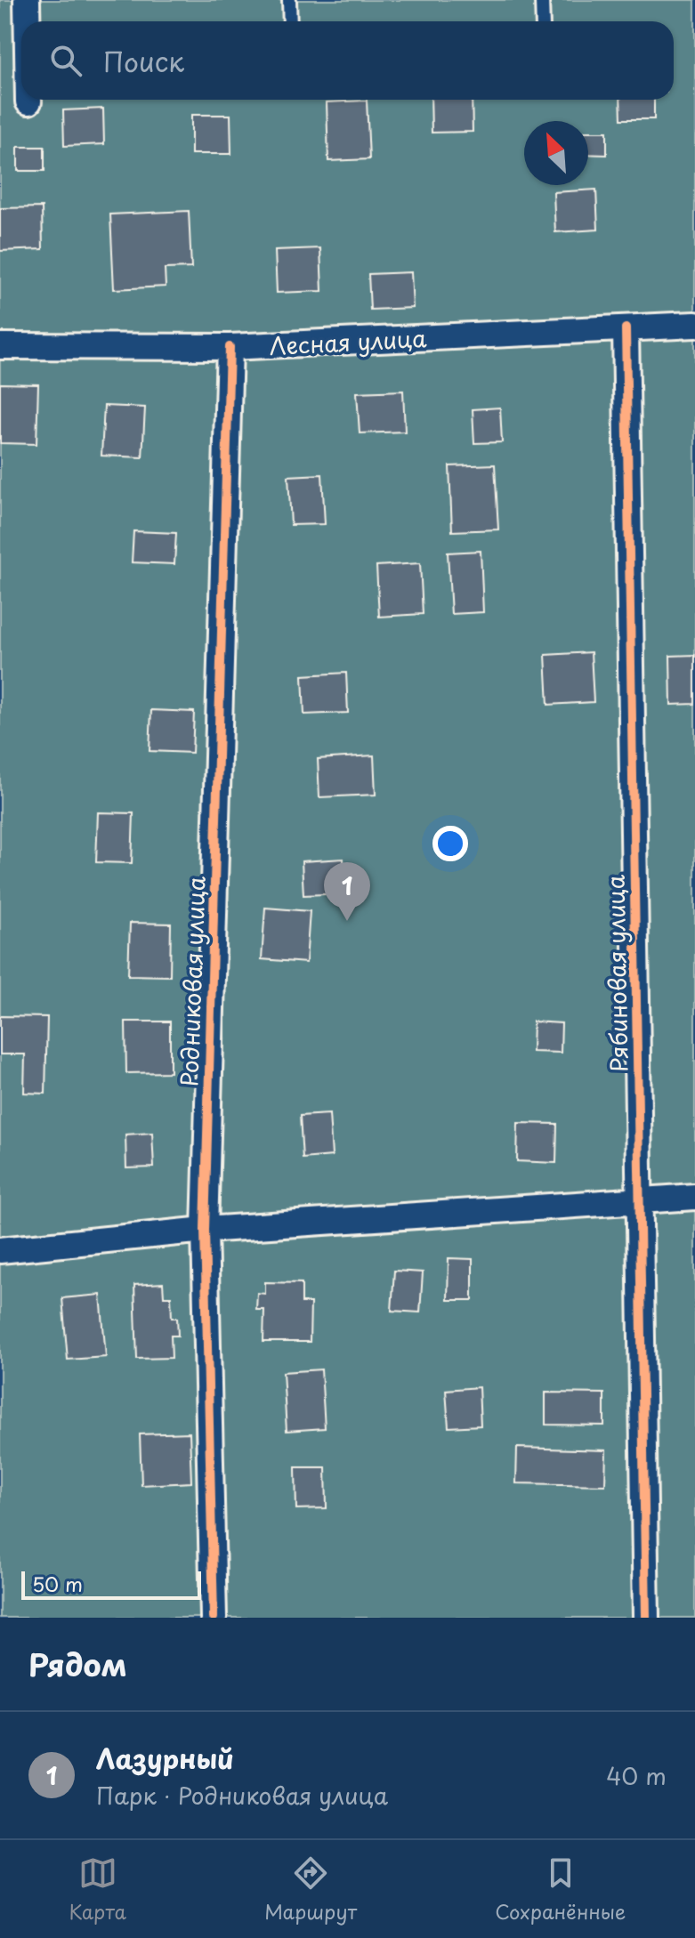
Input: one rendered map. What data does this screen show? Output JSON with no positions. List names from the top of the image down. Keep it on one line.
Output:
{"streets":{"street":["Лесная улица","Рябиновая улица","Родниковая улица"]},"crossings":[["Лесная улица","Рябиновая улица"],["Лесная улица","Родниковая улица"]],"scale_bar":"50 m","north":"top left","page":{"search":"Поиск","pins":"1","scale":"50 m","heading":"Рядом","list":[{"mark":"1","name":"Лазурный","note":"Парк · Родниковая улица","value":"40 m"}],"nav":["Карта","Маршрут","Сохранённые"]}}
